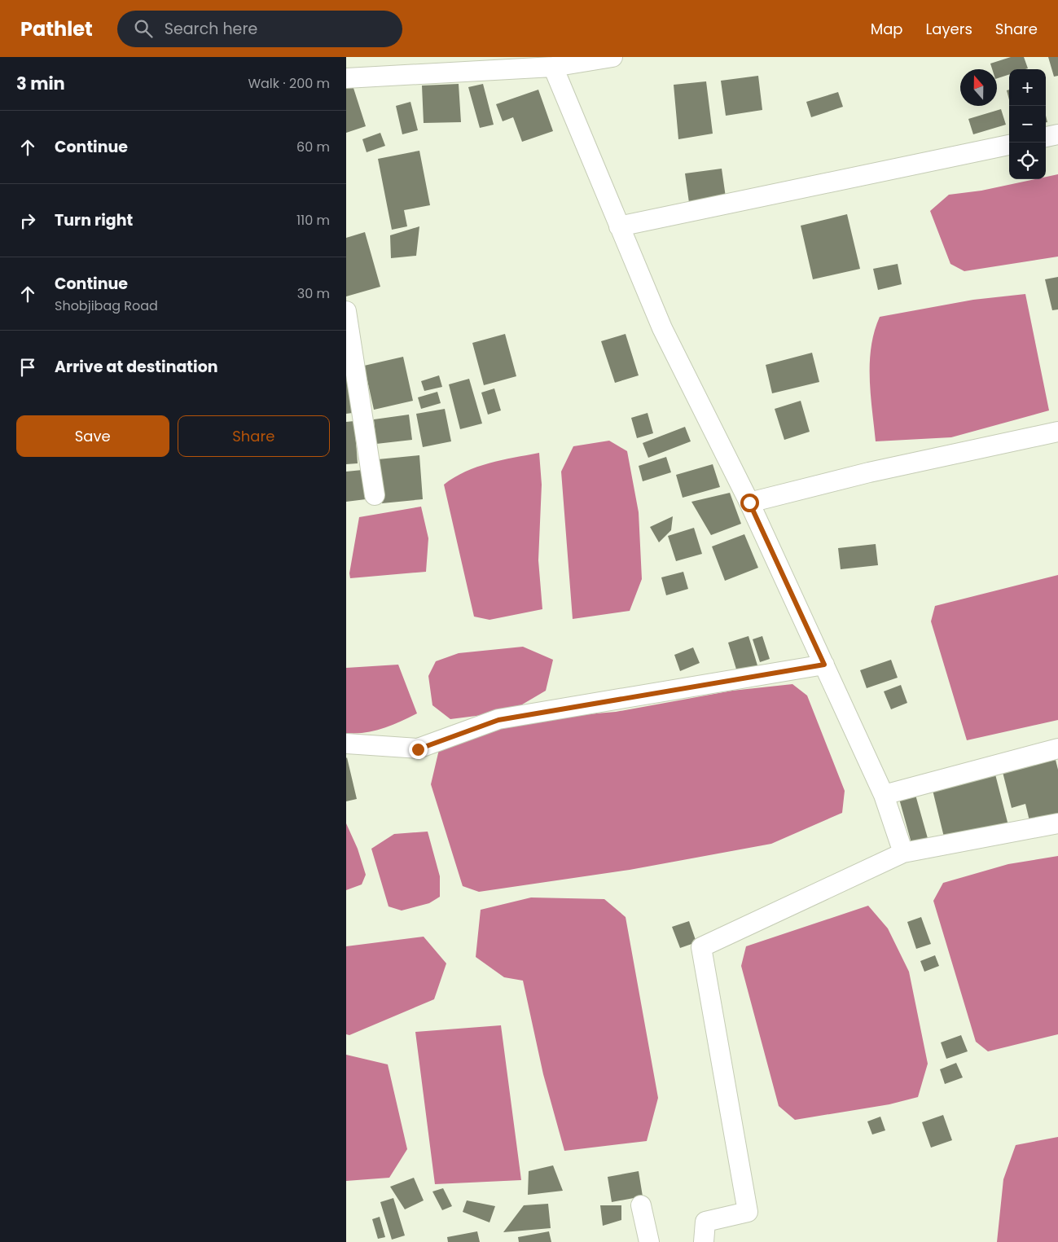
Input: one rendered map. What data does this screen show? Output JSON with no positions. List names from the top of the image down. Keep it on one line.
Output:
{"north":"top","page":{"header":"Pathlet","search":"Search here","nav":["Map","Layers","Share"],"heading":["3 min","Walk · 200 m"],"map_buttons":["+","−"],"list":[["Continue","60 m"],["Turn right","110 m"],["Continue","Shobjibag Road","30 m"],"Arrive at destination"],"buttons":["Save","Share"]}}
